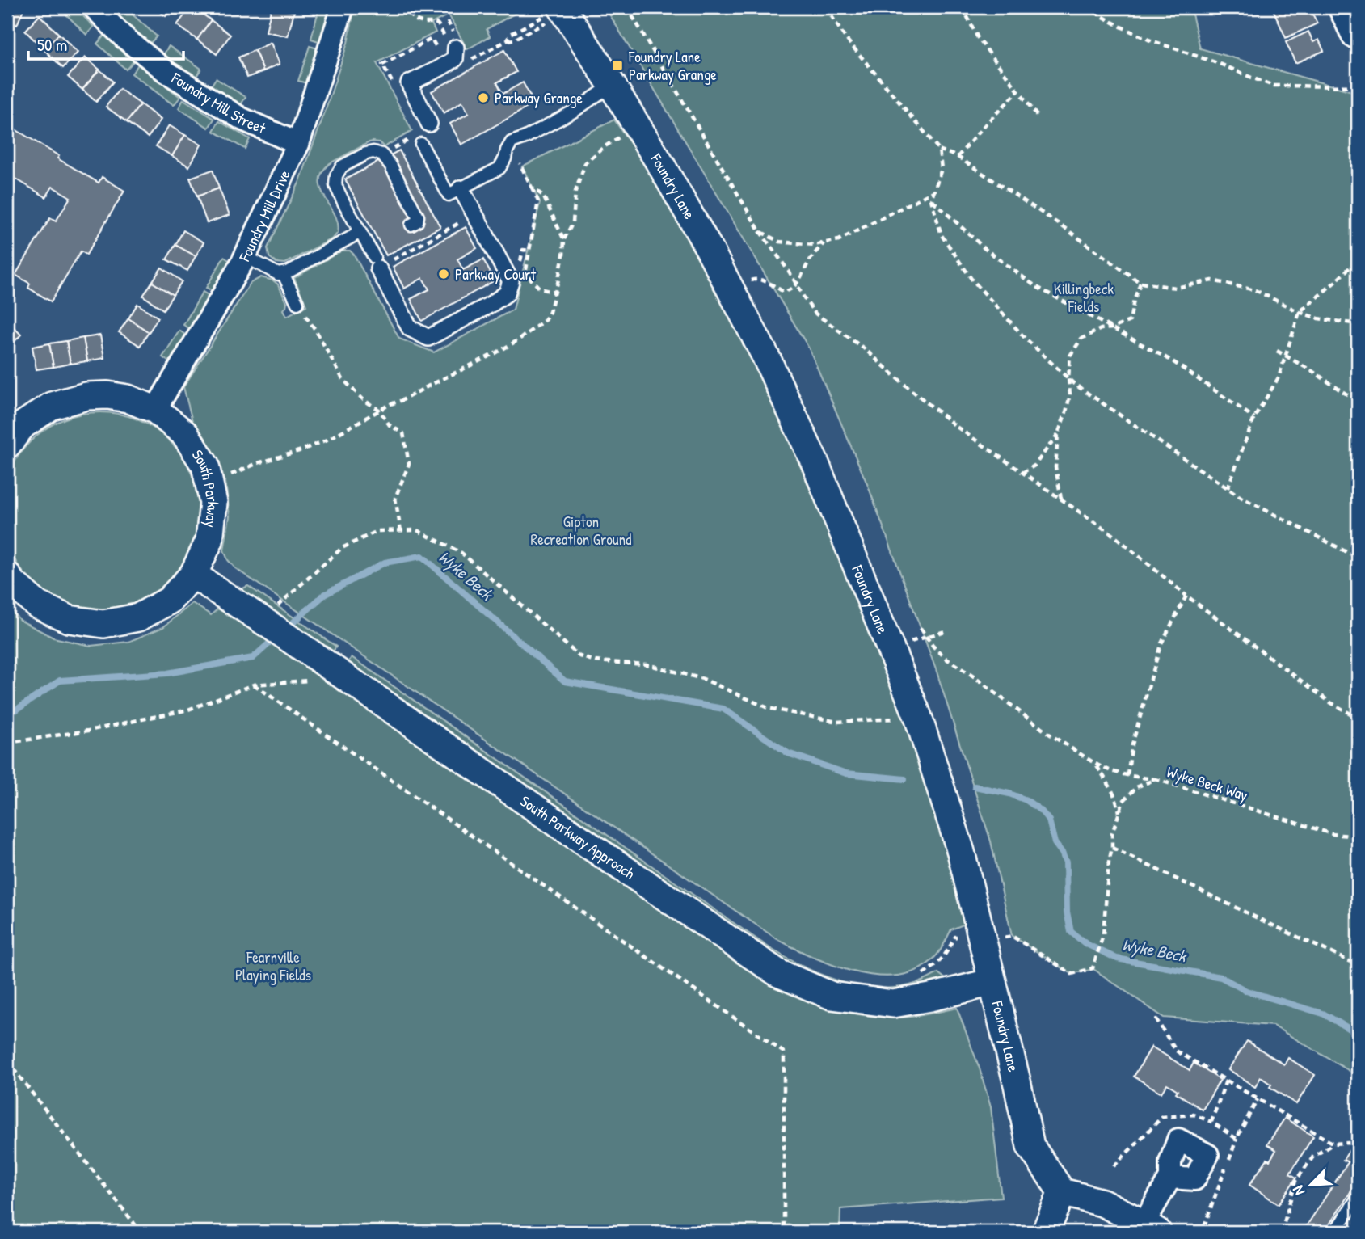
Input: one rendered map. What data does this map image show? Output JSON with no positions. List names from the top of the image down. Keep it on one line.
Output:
{"streets":{"street":["Foundry Mill Street","Foundry Lane","Foundry Mill Drive","South Parkway","South Parkway Approach"],"path":["Wyke Beck Way"]},"crossings":[["Foundry Mill Street","Foundry Mill Drive"],["Foundry Lane","South Parkway Approach"],["Foundry Mill Drive","South Parkway"],["South Parkway","South Parkway Approach"]],"water":["Wyke Beck"],"parks":["Killingbeck Fields","Gipton Recreation Ground","Fearnville Playing Fields"],"places":{"transit":["Foundry Lane Parkway Grange"],"other":["Parkway Grange","Parkway Court"]},"scale_bar":"50 m","north":"bottom left"}
